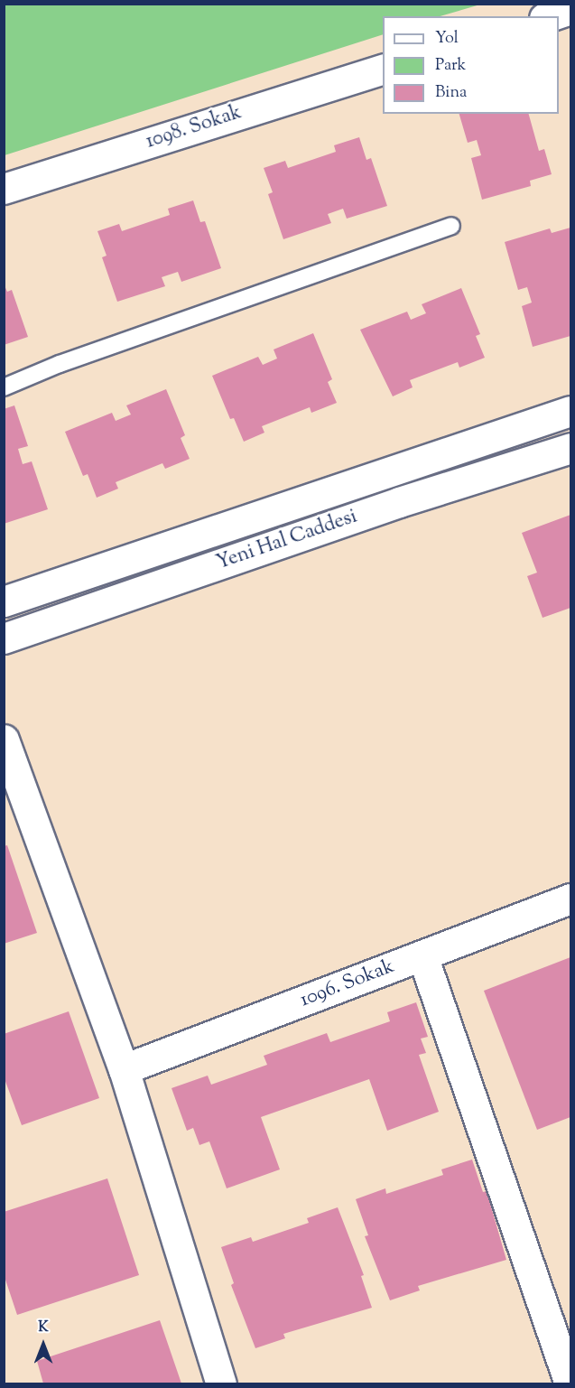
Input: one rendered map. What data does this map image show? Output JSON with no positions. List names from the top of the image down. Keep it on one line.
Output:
{"streets":{"street":["1098. Sokak","Yeni Hal Caddesi","1096. Sokak"]},"legend":["Yol","Park","Bina"],"north":"top"}
